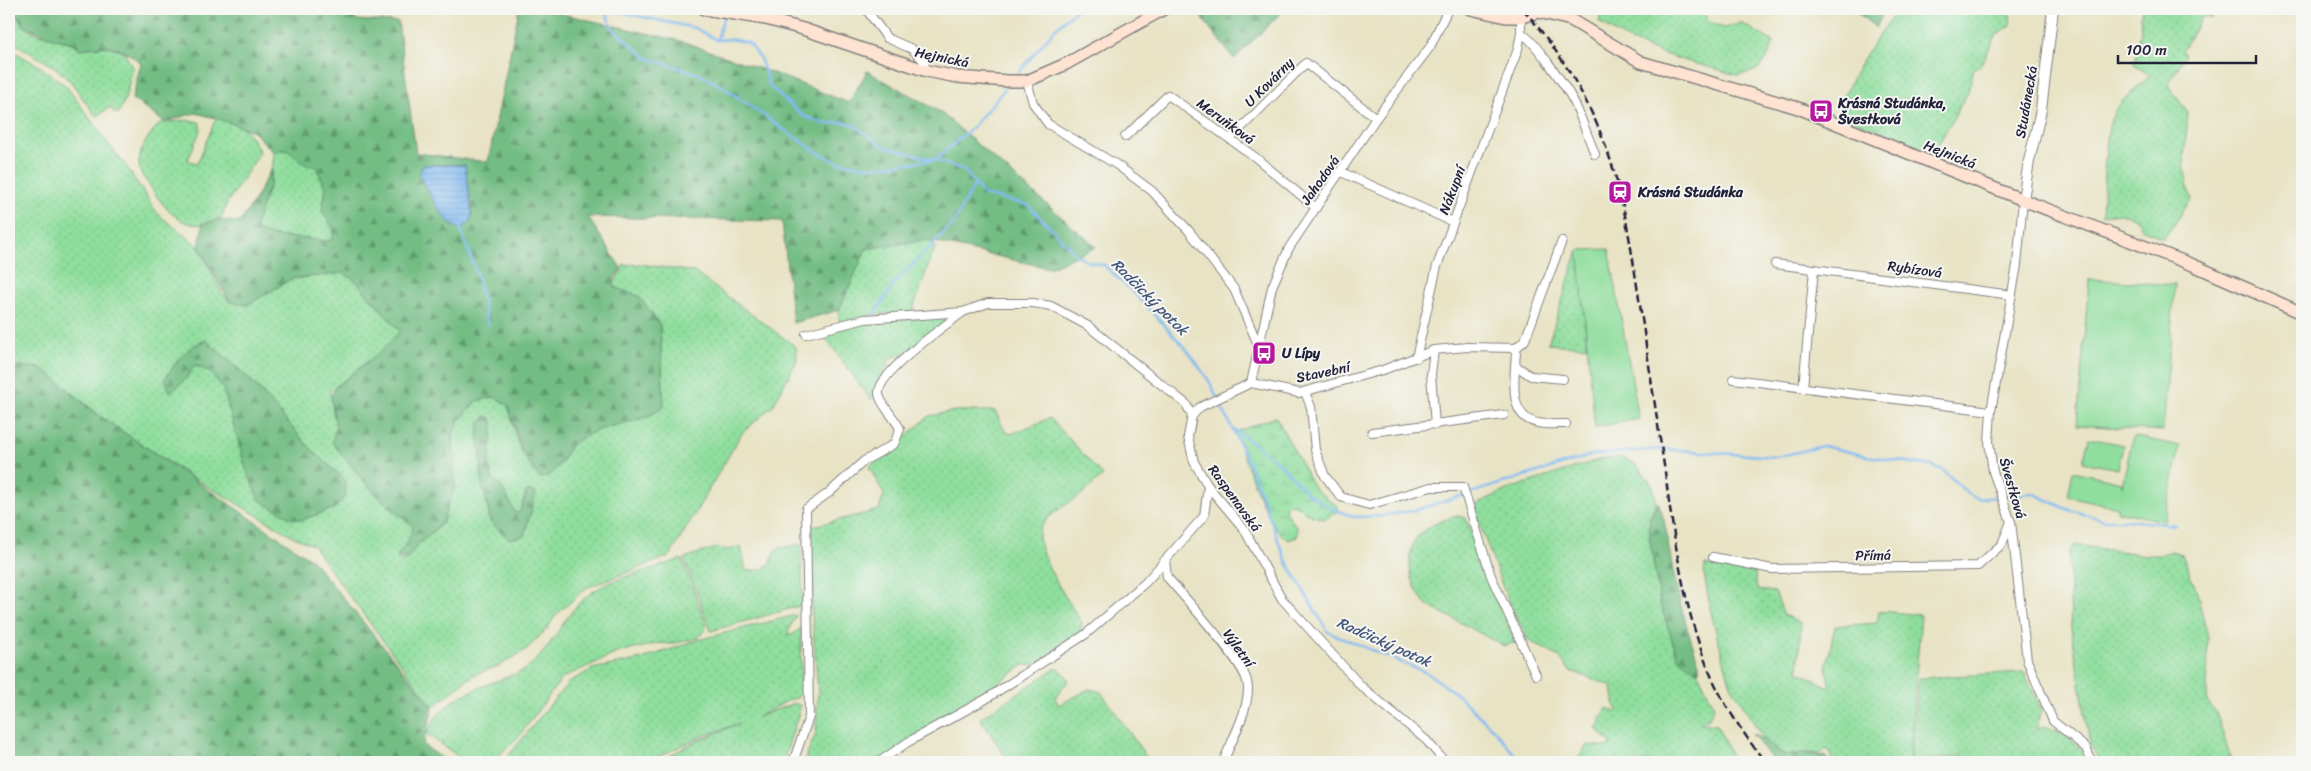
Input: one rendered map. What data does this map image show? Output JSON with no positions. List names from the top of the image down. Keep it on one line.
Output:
{"streets":{"main road":["Hejnická"],"street":["U Kovárny","Studánecká","Meruňková","Jahodová","Nákupní","Rybízová","Stavební","Švestková","Raspenavská","Přímá","Výletní"]},"crossings":[["Hejnická","Studánecká"],["Hejnická","Nákupní"],["Hejnická","Švestková"],["U Kovárny","Meruňková"],["U Kovárny","Jahodová"],["Studánecká","Švestková"],["Meruňková","Jahodová"],["Jahodová","Stavební"],["Nákupní","Stavební"],["Rybízová","Švestková"],["Švestková","Přímá"]],"water":["Radčický potok"],"places":{"bus stop":["Krásná Studánka, Švestková","U Lípy"],"station":["Krásná Studánka"]},"scale_bar":"100 m"}
